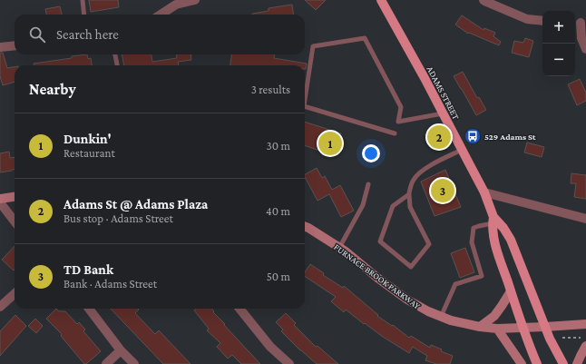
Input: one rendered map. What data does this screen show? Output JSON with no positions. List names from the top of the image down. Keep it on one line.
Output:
{"streets":{"main road":["ADAMS STREET","FURNACE BROOK PARKWAY"]},"crossings":[["ADAMS STREET","FURNACE BROOK PARKWAY"]],"places":{"bus stop":["529 Adams St"]},"page":{"map_buttons":["+","−"],"search":"Search here","heading":["Nearby","3 results"],"list":[{"mark":"1","name":"Dunkin'","note":"Restaurant","value":"30 m"},{"mark":"2","name":"Adams St @ Adams Plaza","note":"Bus stop · Adams Street","value":"40 m"},{"mark":"3","name":"TD Bank","note":"Bank · Adams Street","value":"50 m"}],"pins":["2","1","3"]}}
